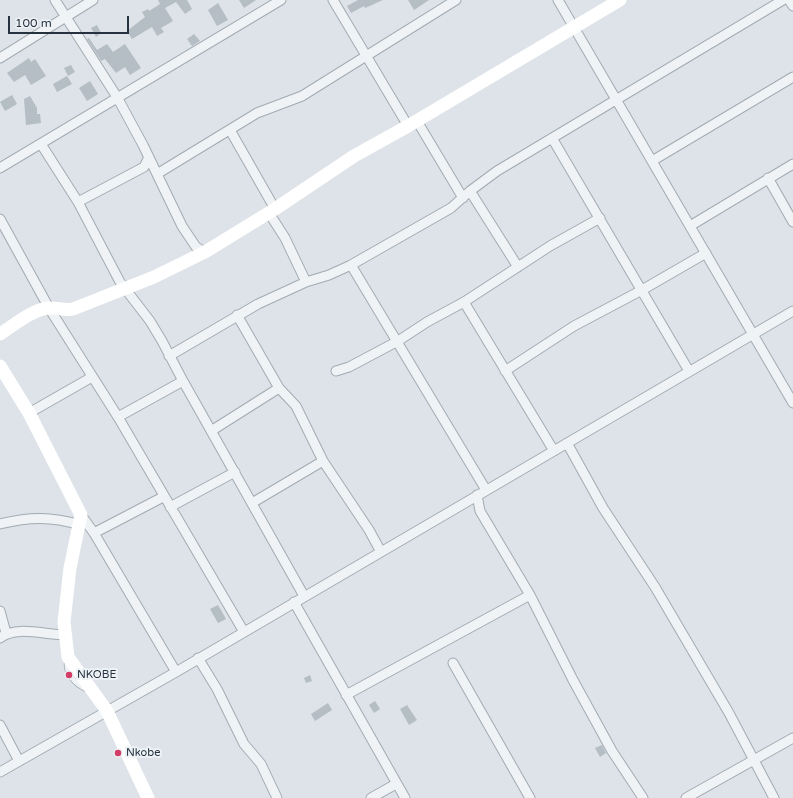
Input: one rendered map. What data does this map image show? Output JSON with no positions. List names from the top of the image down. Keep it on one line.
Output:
{"places":["NKOBE","Nkobe"],"scale_bar":"100 m"}
